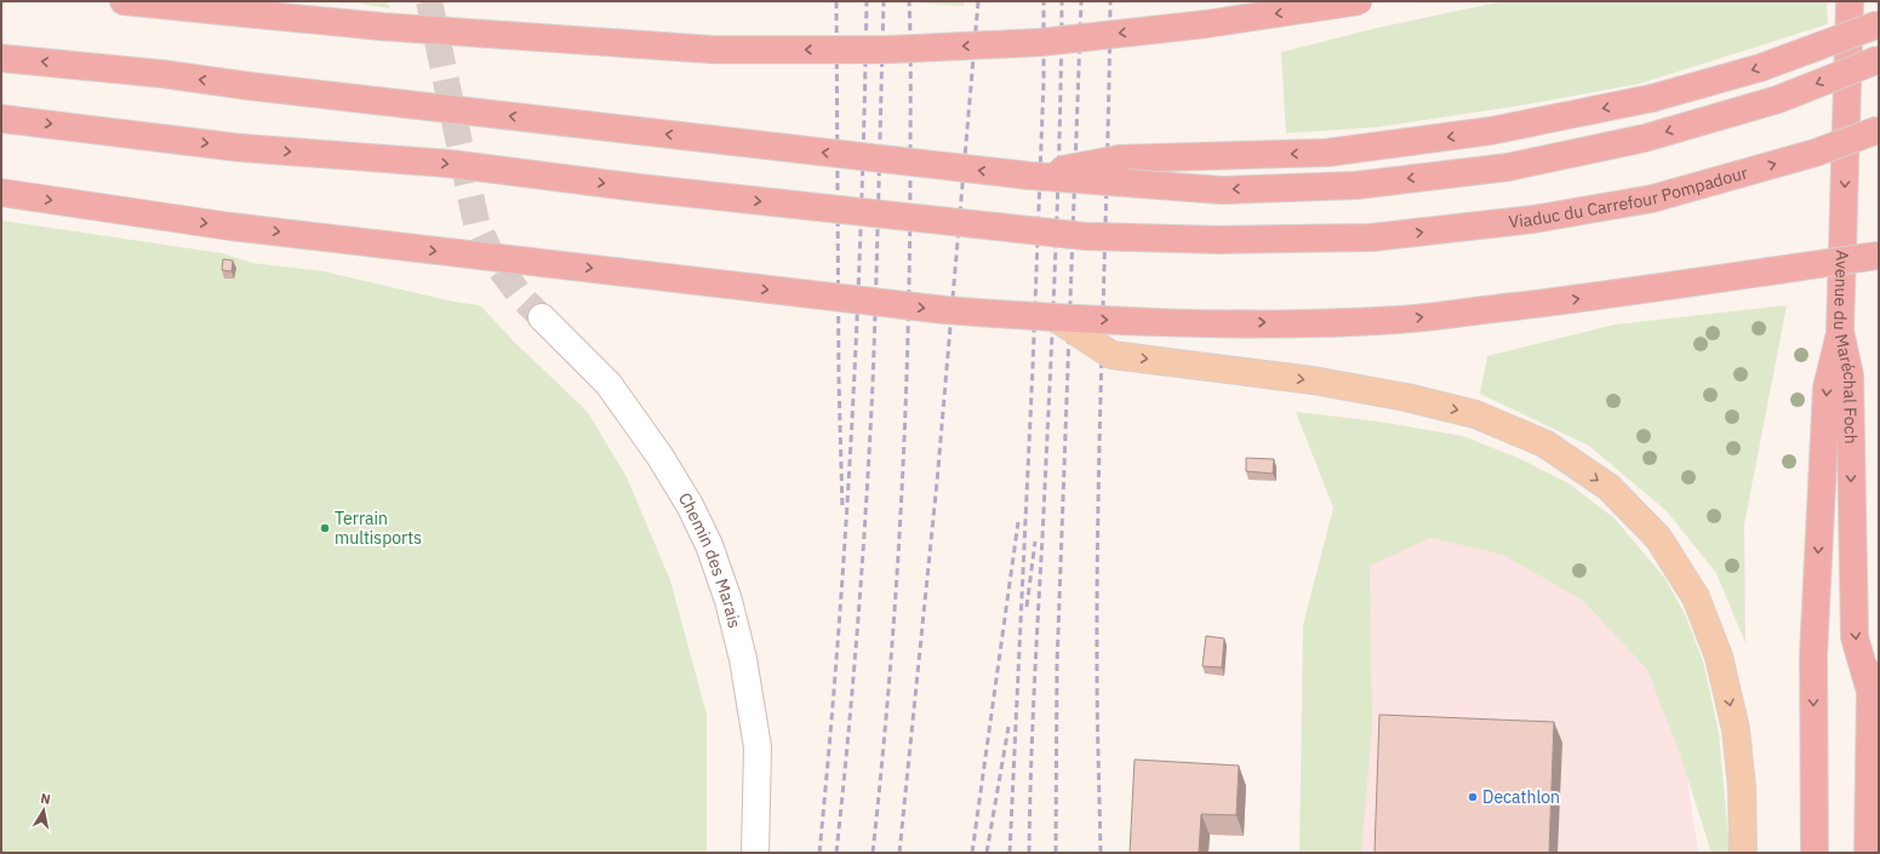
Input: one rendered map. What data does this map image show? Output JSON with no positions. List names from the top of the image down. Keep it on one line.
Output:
{"streets":{"highway":["Viaduc du Carrefour Pompadour","Avenue du Maréchal Foch"],"street":["Chemin des Marais"]},"places":["Terrain multisports","Decathlon"],"north":"top"}
